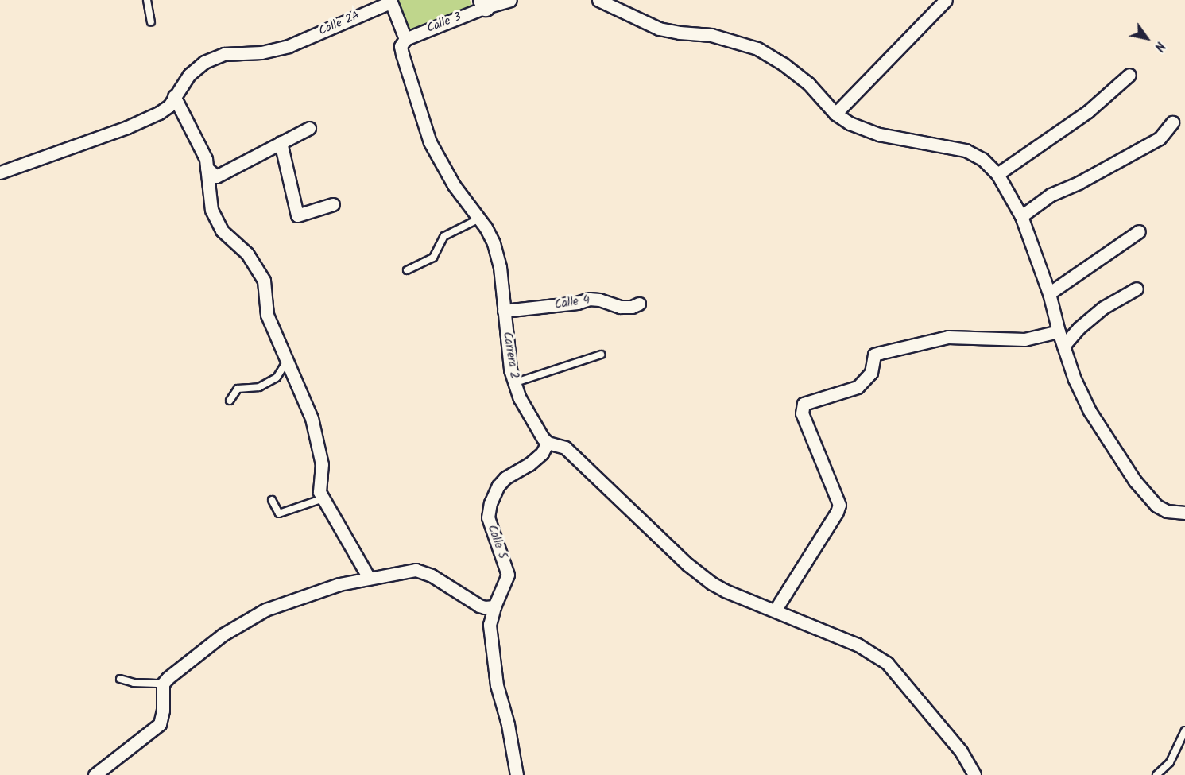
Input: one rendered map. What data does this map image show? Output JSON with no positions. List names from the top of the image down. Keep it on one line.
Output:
{"streets":{"street":["Calle 3","Calle 2A","Calle 4","Carrera 2","Calle 5"]},"crossings":[["Calle 3","Carrera 2"],["Calle 2A","Carrera 2"],["Calle 4","Carrera 2"],["Carrera 2","Calle 5"]],"north":"bottom right"}
